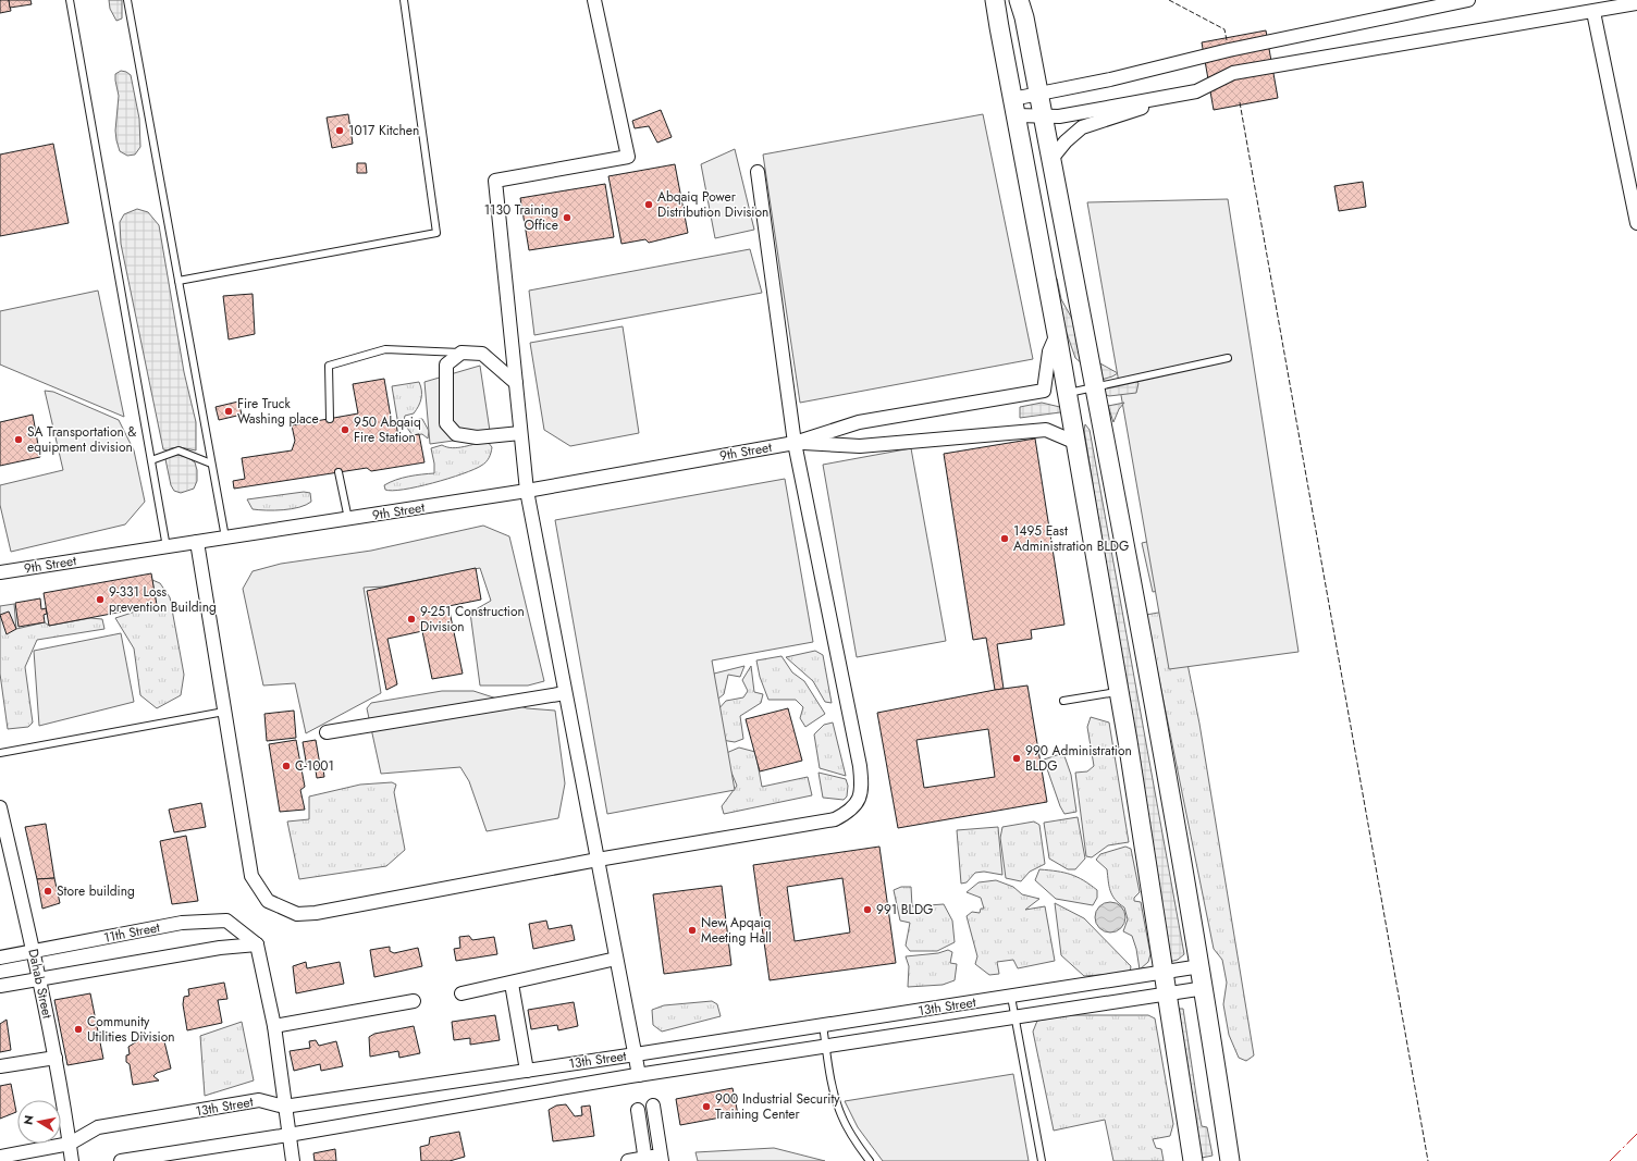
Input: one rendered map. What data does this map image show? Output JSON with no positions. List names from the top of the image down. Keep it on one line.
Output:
{"streets":{"street":["9th Street","11th Street","Dahab Street","13th Street"]},"crossings":[["11th Street","Dahab Street"],["Dahab Street","13th Street"]],"places":["1017 Kitchen","Abqaiq Power Distribution Division","1130 Training Office","Fire Truck Washing place","950 Abqaiq Fire Station","SA Transportation & equipment division","1495 East Administration BLDG","9-331 Loss prevention Building","9-251 Construction Division","990 Administration BLDG","C-1001","Store building","991 BLDG","New Apqaiq Meeting Hall","Community Utilities Division","900 Industrial Security Training Center"],"north":"left"}
